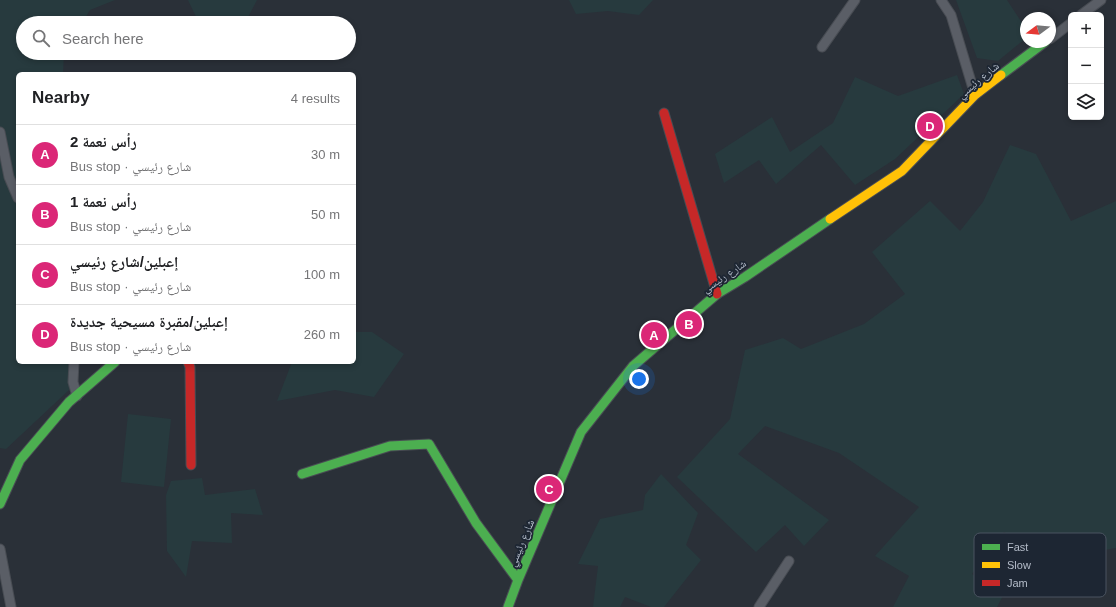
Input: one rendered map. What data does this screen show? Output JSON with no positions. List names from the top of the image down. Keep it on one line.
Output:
{"streets":{"street":["شارع رئيسي"]},"legend":["Fast","Slow","Jam"],"north":"left","page":{"map_buttons":["+","−"],"search":"Search here","heading":["Nearby","4 results"],"pins":["D","B","A","C"],"list":[{"mark":"A","name":"رأس نعمة 2","note":"Bus stop · شارع رئيسي","value":"30 m"},{"mark":"B","name":"رأس نعمة 1","note":"Bus stop · شارع رئيسي","value":"50 m"},{"mark":"C","name":"إعبلين/شارع رئيسي","note":"Bus stop · شارع رئيسي","value":"100 m"},{"mark":"D","name":"إعبلين/مقبرة مسيحية جديدة","note":"Bus stop · شارع رئيسي","value":"260 m"}]}}
